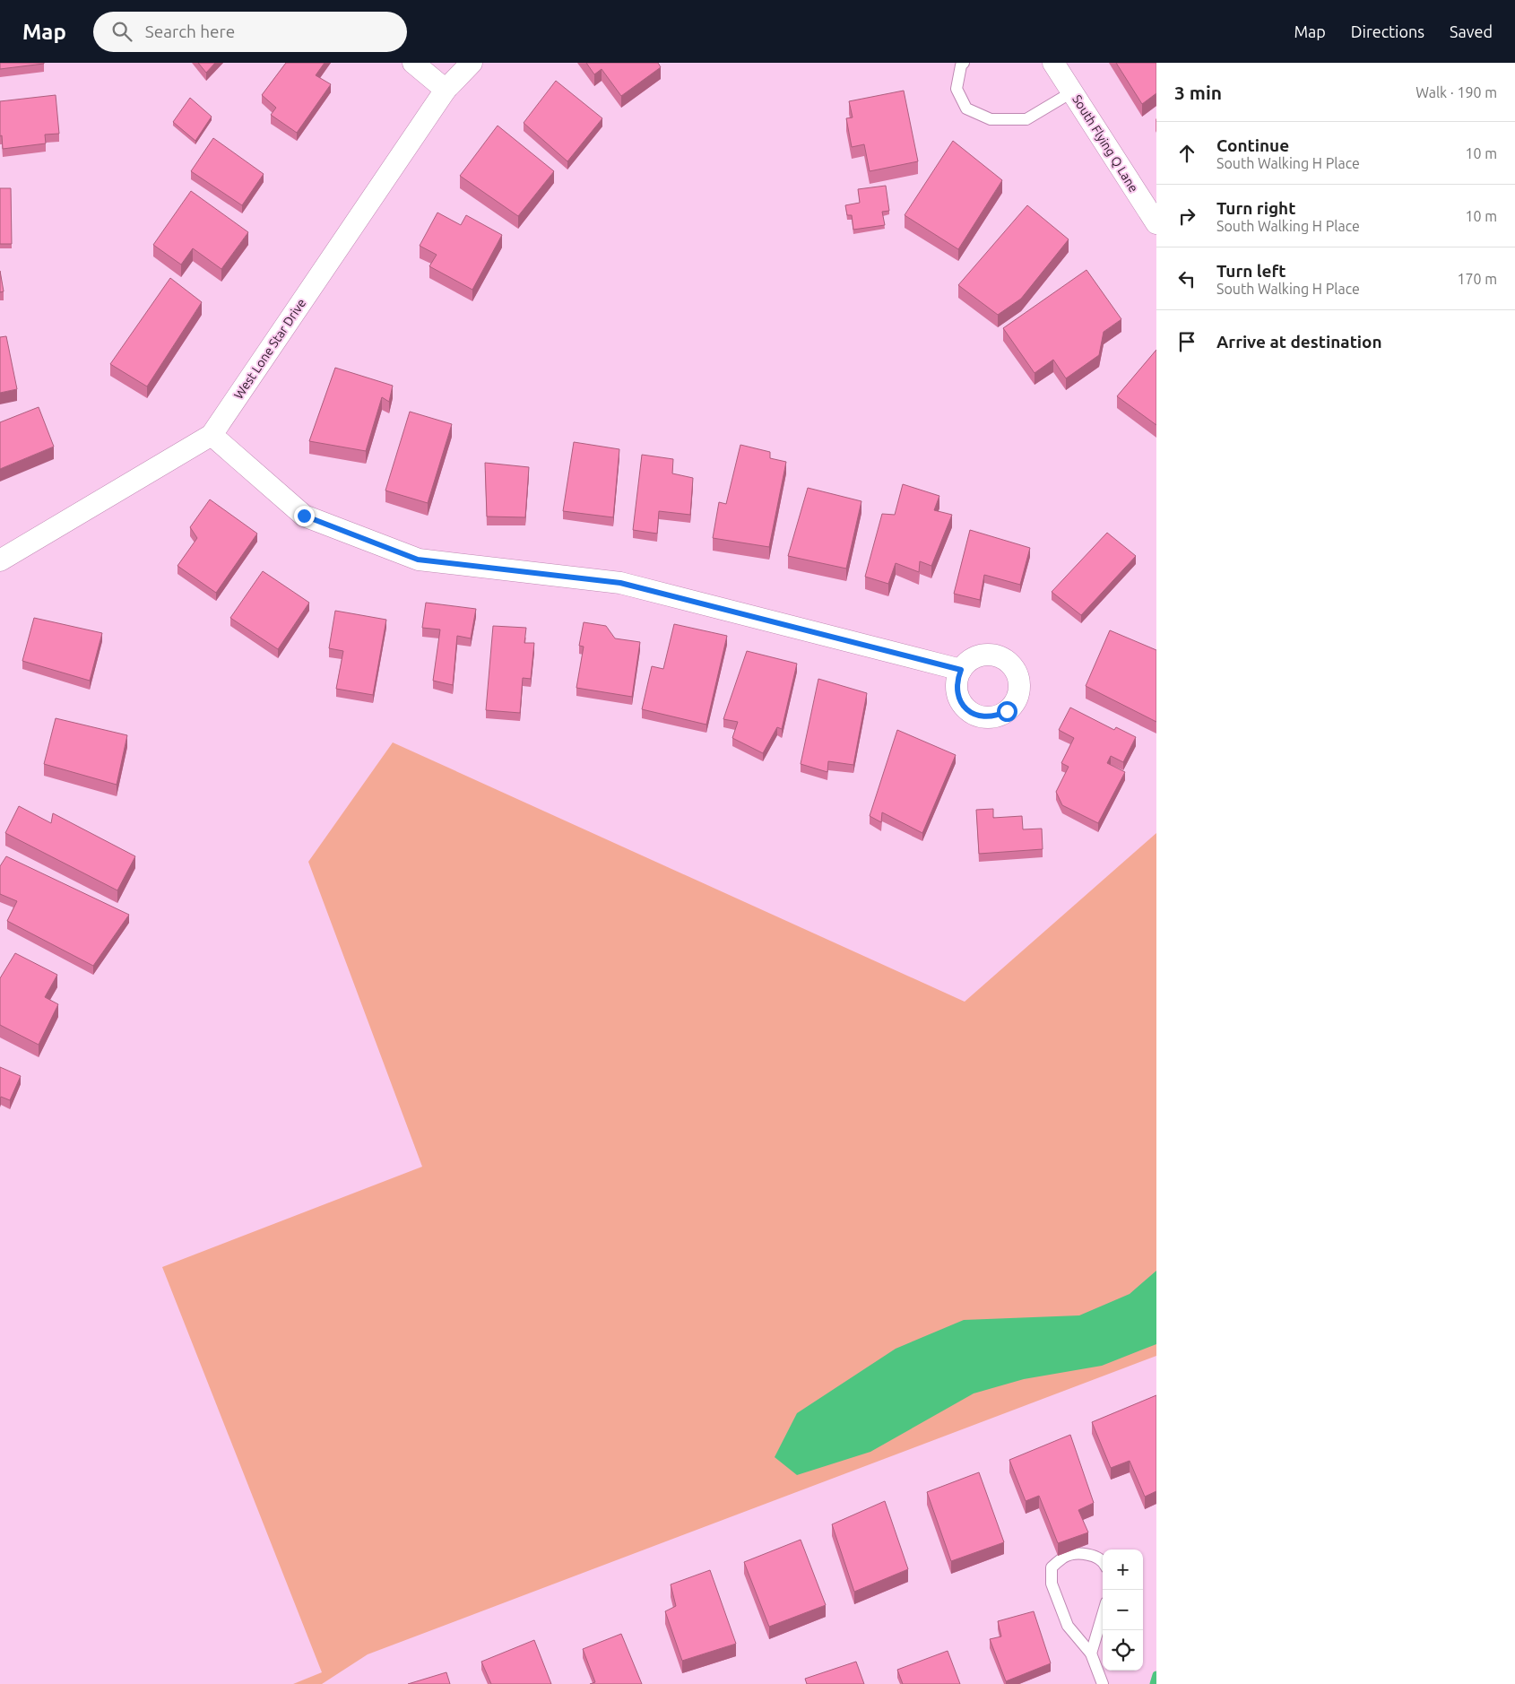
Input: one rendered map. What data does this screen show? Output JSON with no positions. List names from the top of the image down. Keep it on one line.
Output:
{"streets":{"street":["South Flying Q Lane","West Lone Star Drive"]},"page":{"header":"Map","search":"Search here","nav":["Map","Directions","Saved"],"heading":["3 min","Walk · 190 m"],"list":[["Continue","South Walking H Place","10 m"],["Turn right","South Walking H Place","10 m"],["Turn left","South Walking H Place","170 m"],"Arrive at destination"],"map_buttons":["+","−"]}}
